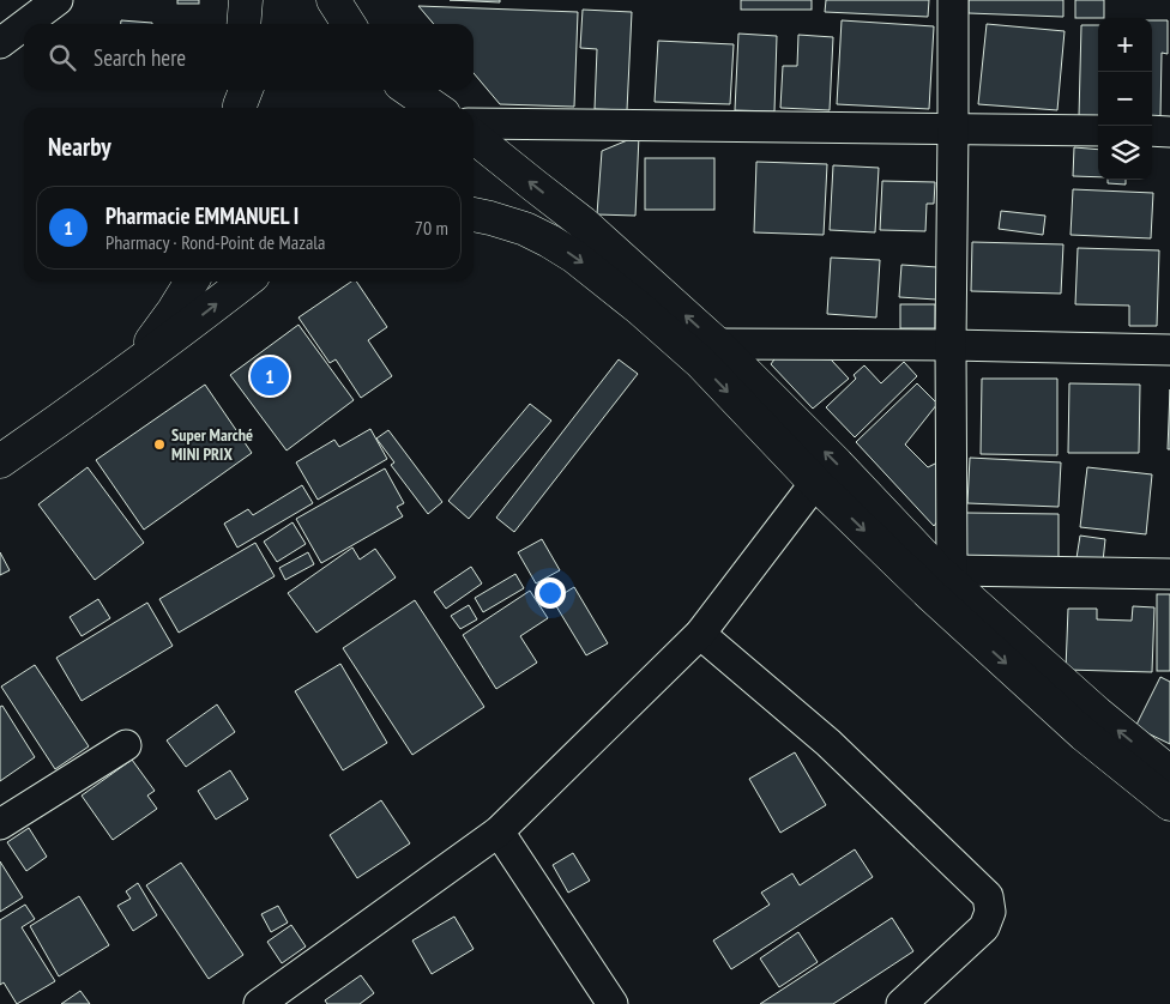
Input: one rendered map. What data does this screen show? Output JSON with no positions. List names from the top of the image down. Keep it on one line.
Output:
{"places":["Super Marché MINI PRIX"],"page":{"map_buttons":["+","−"],"search":"Search here","heading":"Nearby","list":[{"mark":"1","name":"Pharmacie EMMANUEL I","note":"Pharmacy · Rond-Point de Mazala","value":"70 m"}],"pins":"1"}}
